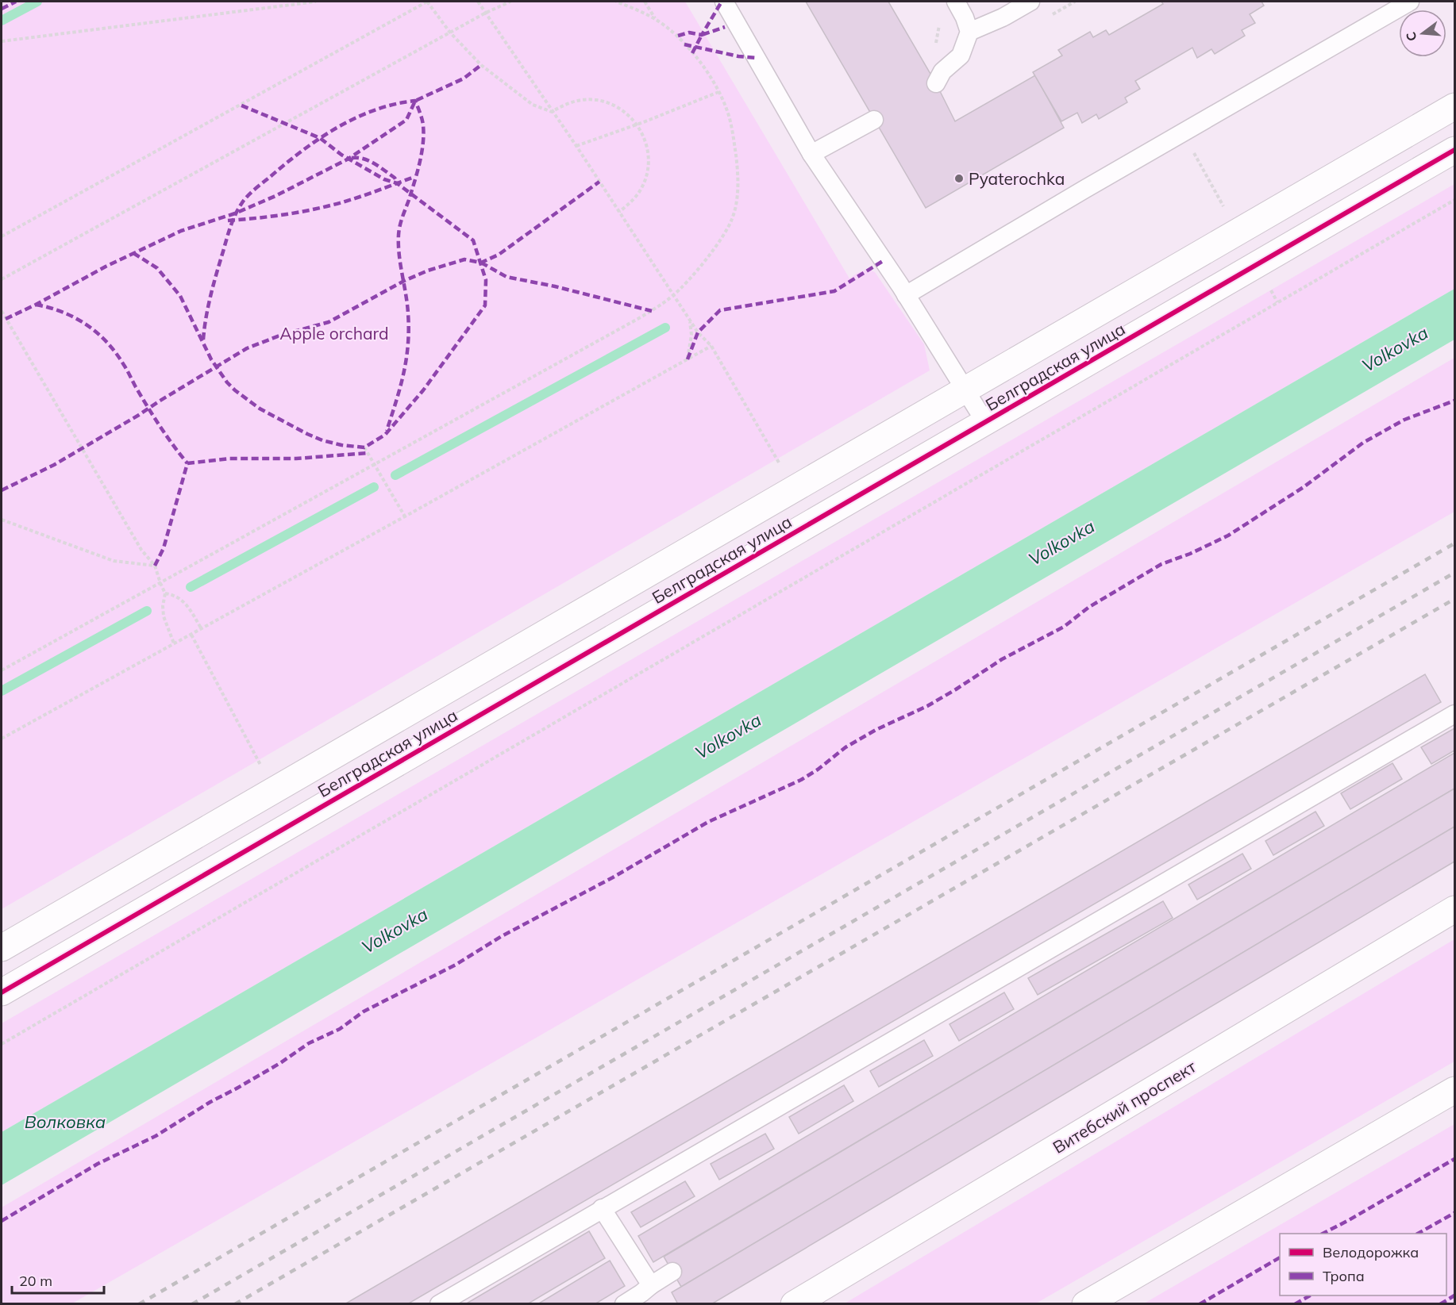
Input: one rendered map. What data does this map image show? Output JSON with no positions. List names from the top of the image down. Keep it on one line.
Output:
{"streets":{"street":["Белградская улица","Витебский проспект"]},"water":["Volkovka","Волковка"],"parks":["Apple orchard"],"places":["Pyaterochka"],"legend":["Велодорожка","Тропа"],"scale_bar":"20 m","north":"left"}
